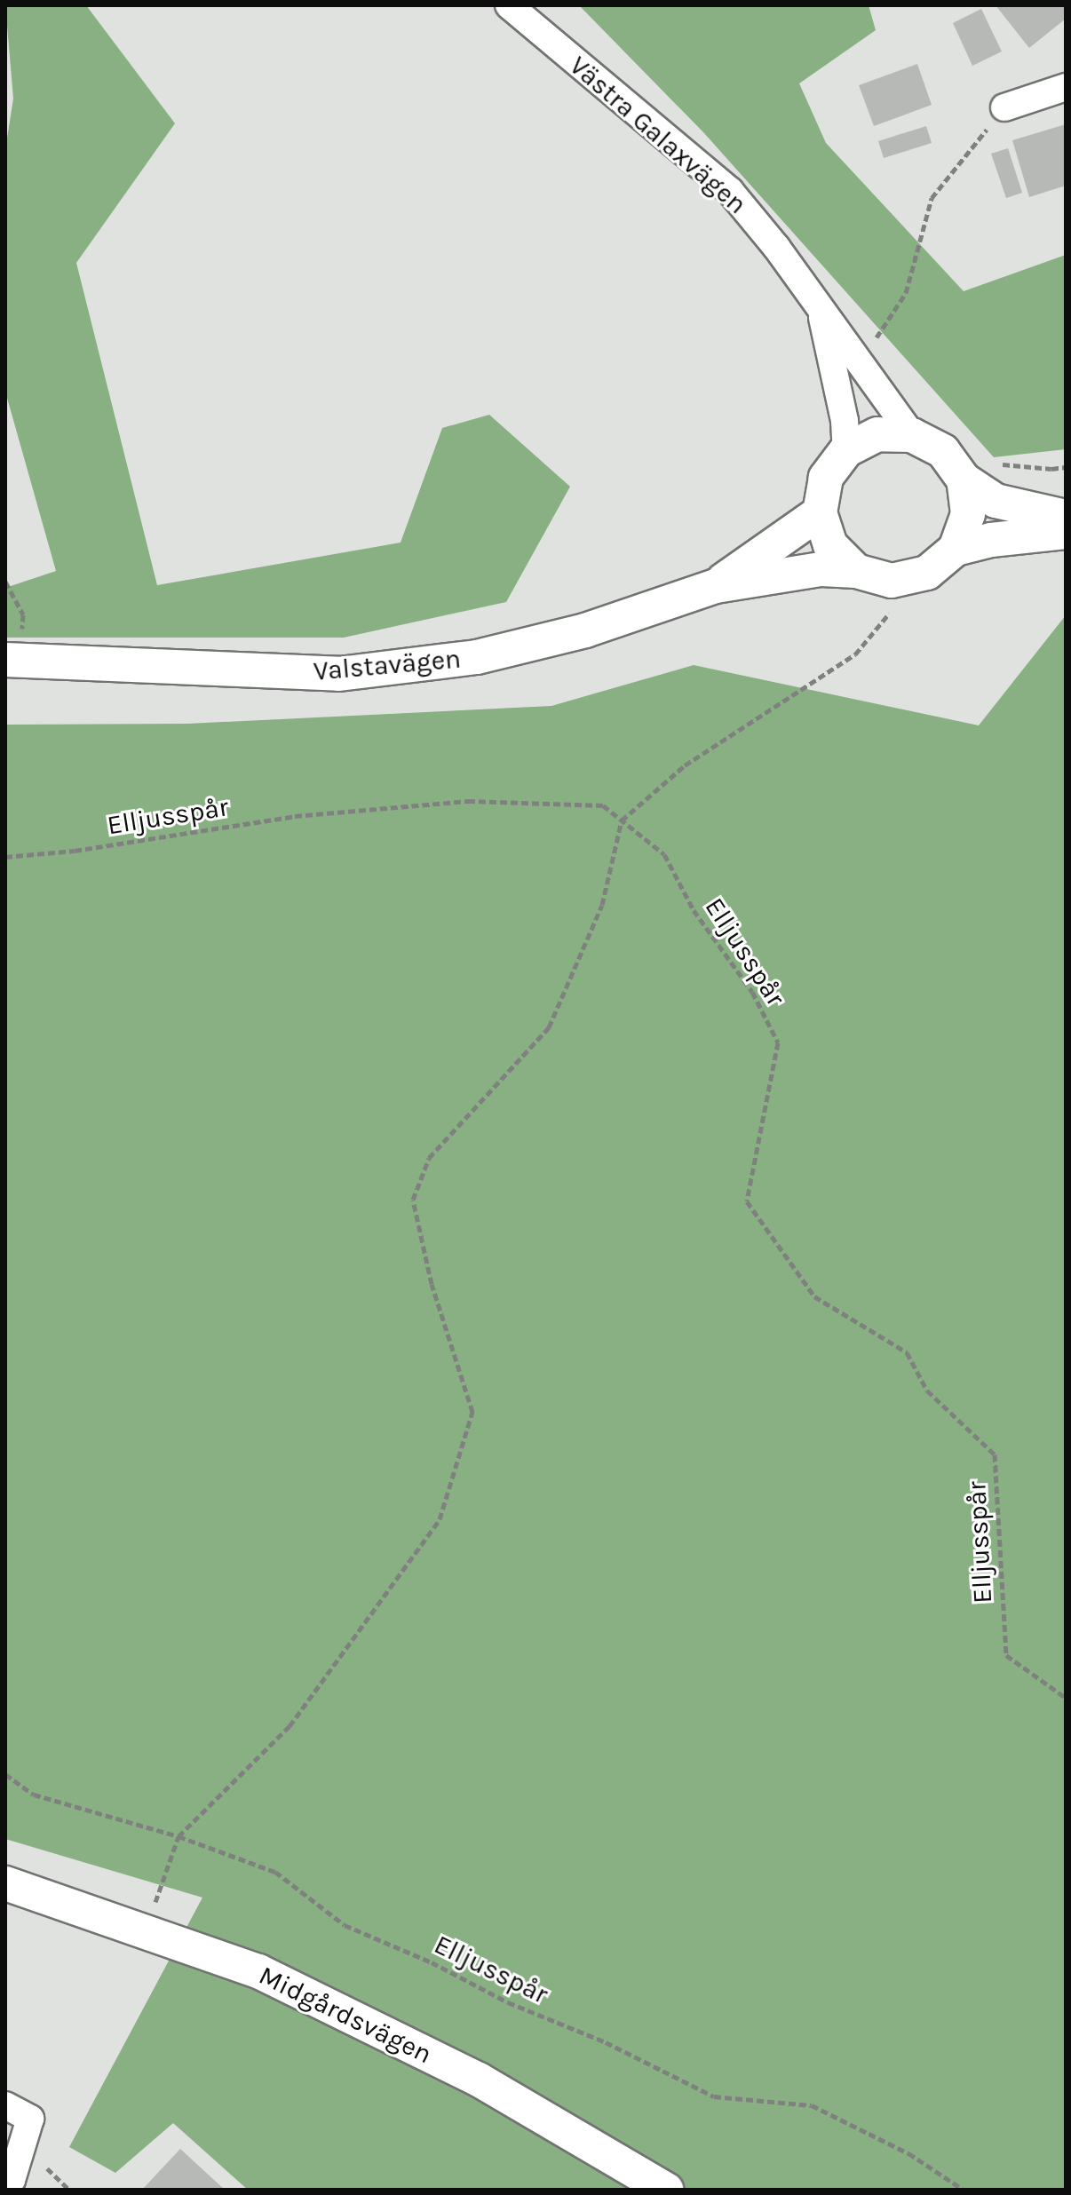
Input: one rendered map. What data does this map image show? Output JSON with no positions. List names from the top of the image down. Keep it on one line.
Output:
{"streets":{"street":["Västra Galaxvägen","Valstavägen","Midgårdsvägen"],"path":["Elljusspår"]},"crossings":[["Västra Galaxvägen","Valstavägen"]]}
